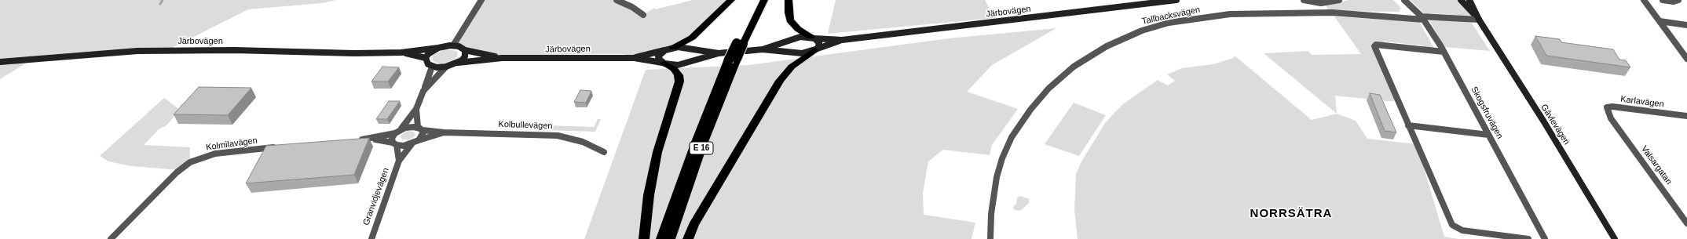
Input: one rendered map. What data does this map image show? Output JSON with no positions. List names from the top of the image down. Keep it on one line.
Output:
{"streets":{"highway":["E 16"],"main road":["Järbovägen","Gävlevägen"],"street":["Tallbacksvägen","Karlavägen","Skogsfruvägen","Kolbullevägen","Kolmilavägen","Valsargatan","Granvidjevägen"]},"crossings":[["Järbovägen","E 16"],["Tallbacksvägen","Skogsfruvägen"],["Tallbacksvägen","Gävlevägen"],["Karlavägen","Valsargatan"]],"districts":["NORRSÄTRA"]}
